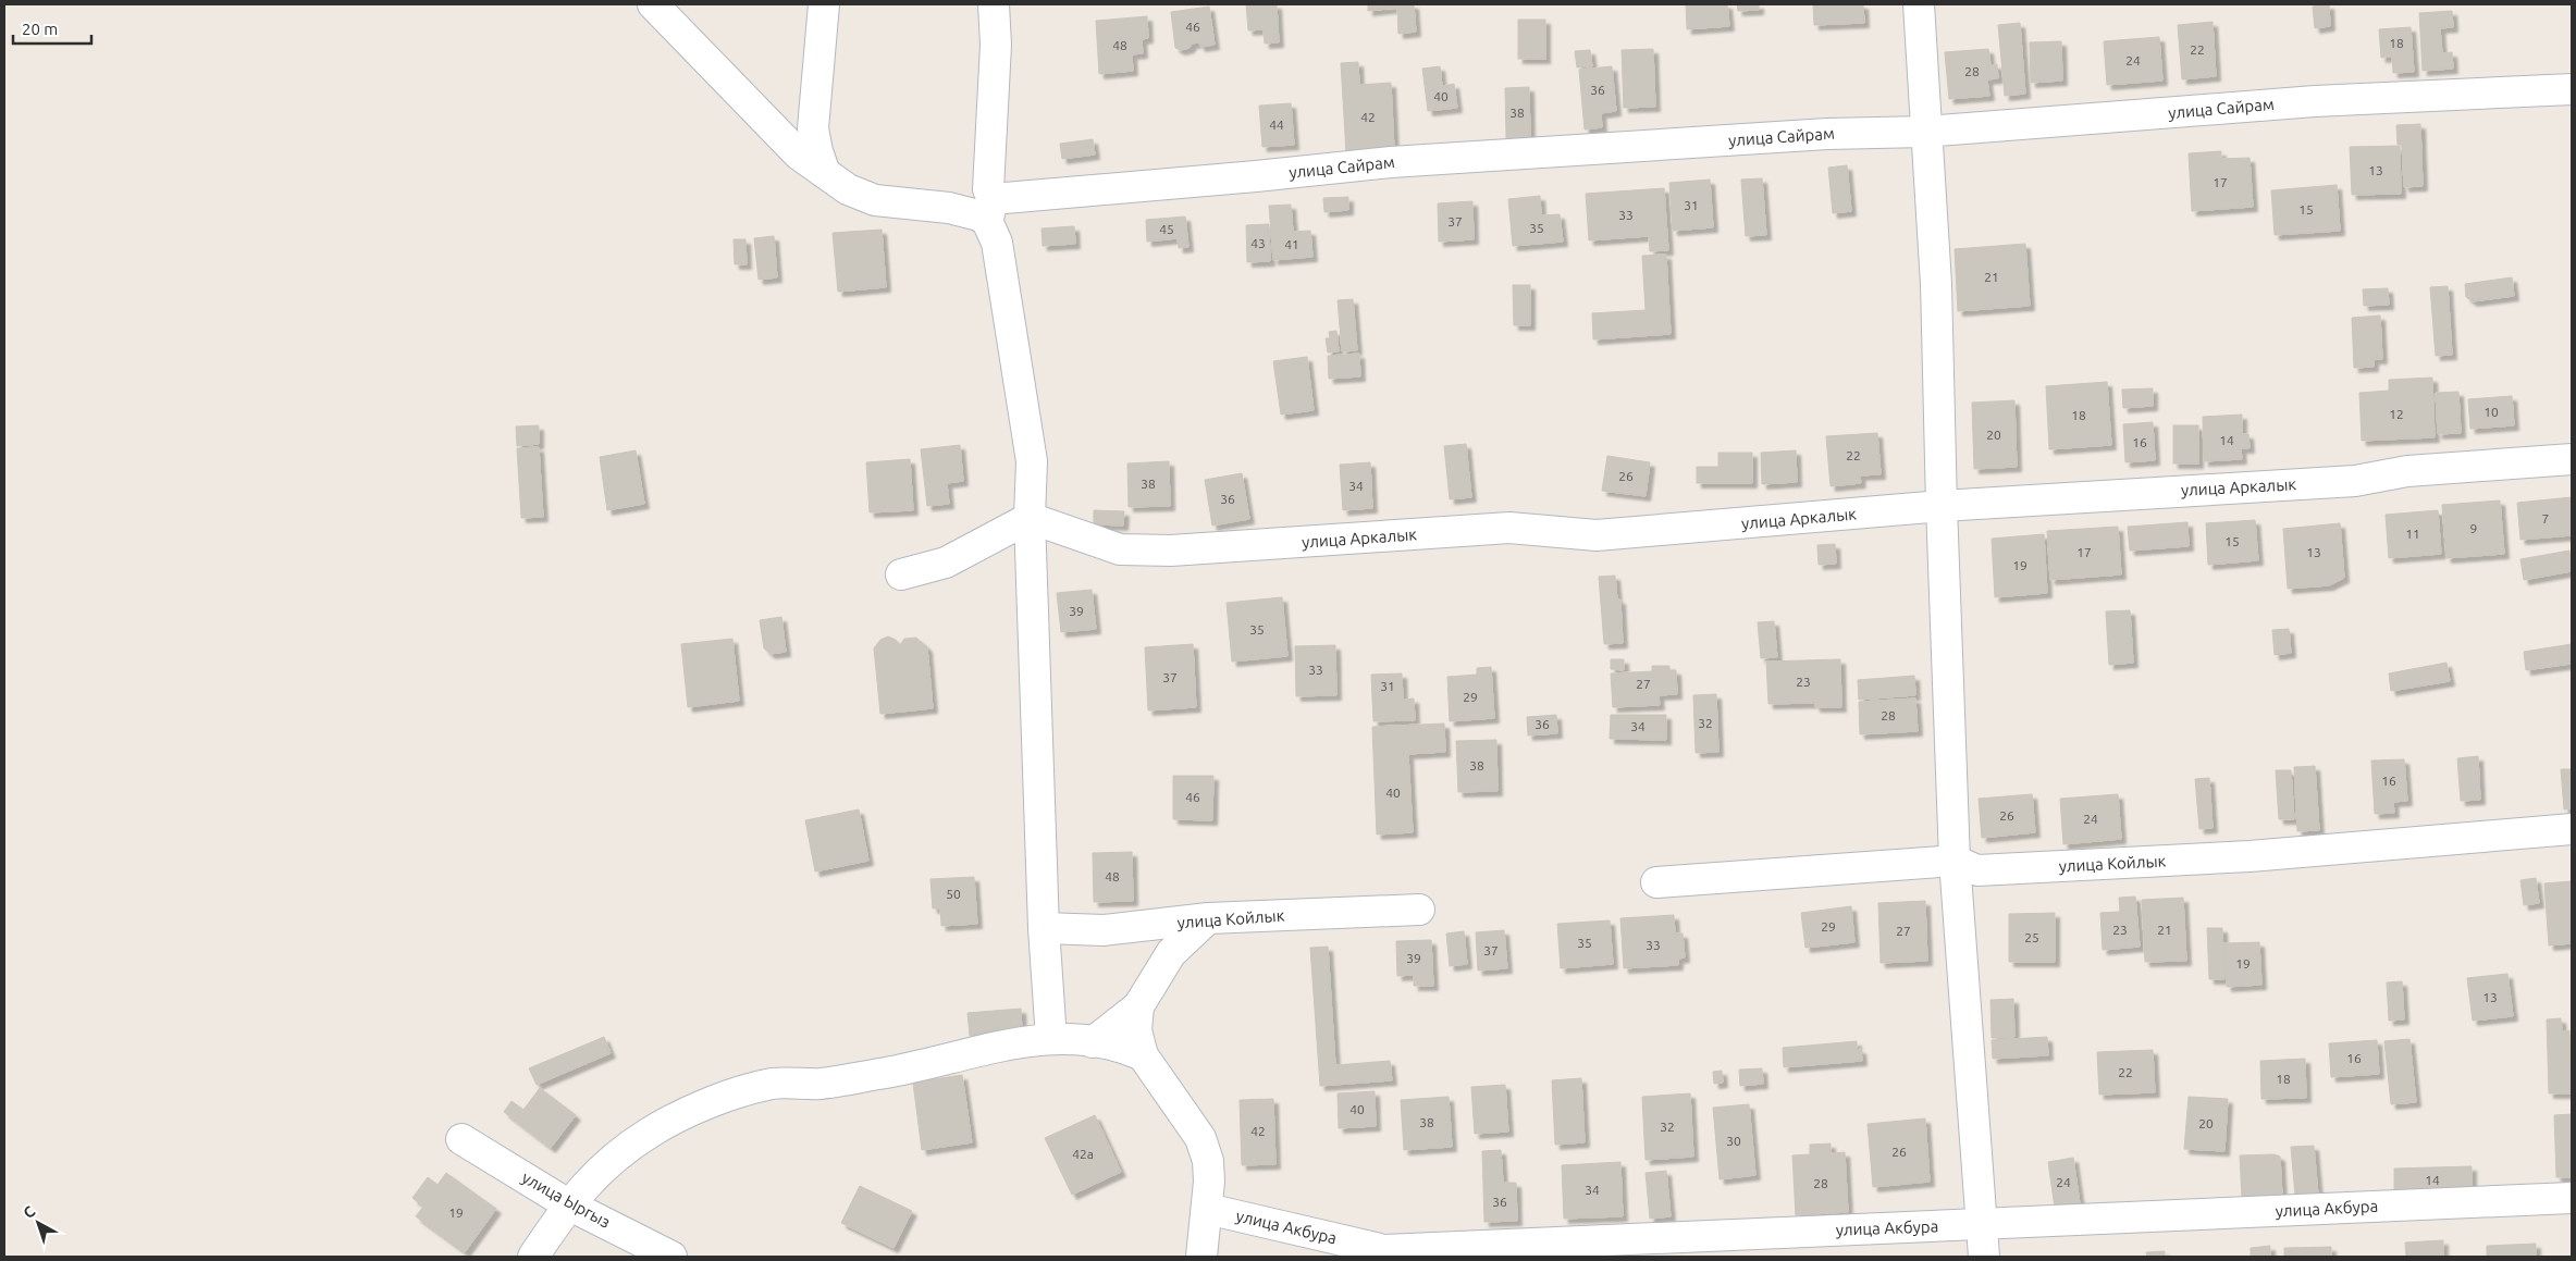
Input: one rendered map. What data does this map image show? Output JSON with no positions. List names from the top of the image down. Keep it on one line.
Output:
{"streets":{"street":["улица Сайрам","улица Аркалык","улица Койлык","улица Ыргыз","улица Акбура"]},"house_numbers":["46","18","48","22","24","28","36","40","38","42","44","13","17","31","15","33","37","35","45","43","41","21","10","12","18","20","14","16","22","26","38","34","36","7","9","11","15","17","13","19","39","35","33","37","23","27","31","29","28","32","36","34","38","16","40","46","26","24","48","50","29","23","21","27","25","35","33","37","39","19","13","16","22","18","40","38","20","32","42","30","26","42а","14","24","28","34","36","19"],"scale_bar":"20 m","north":"top left"}
